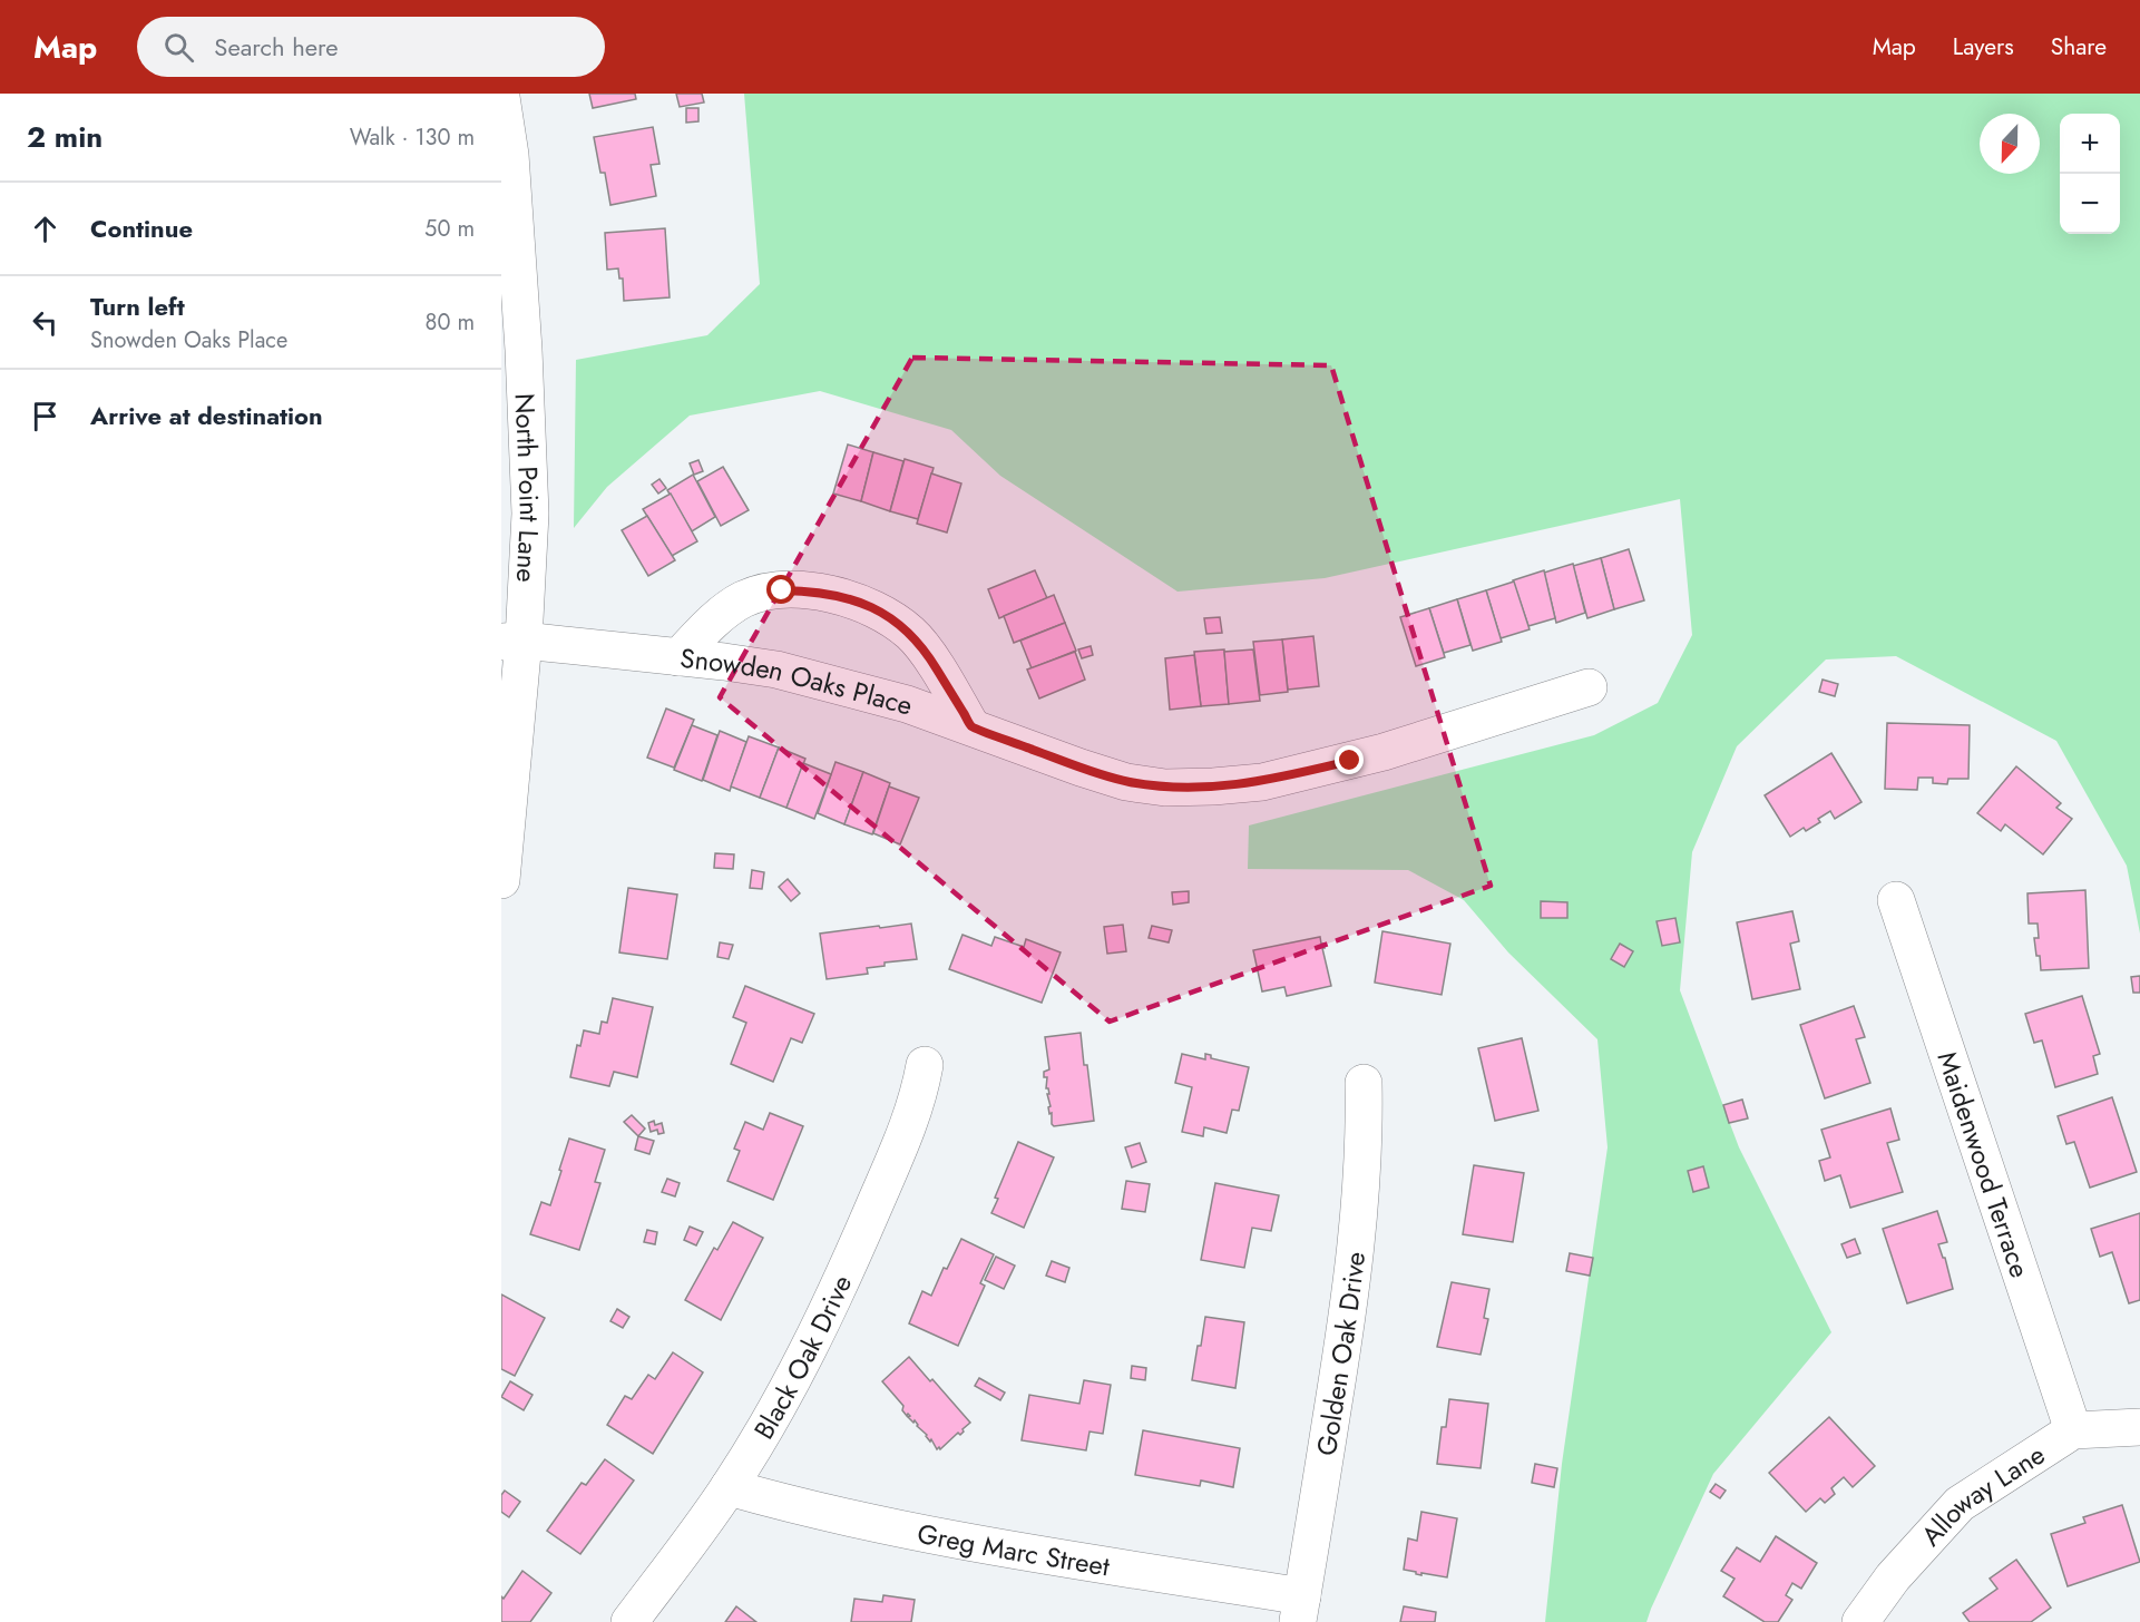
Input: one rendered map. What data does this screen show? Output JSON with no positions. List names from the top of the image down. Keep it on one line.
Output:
{"streets":{"street":["North Point Lane","Snowden Oaks Place","Maidenwood Terrace","Golden Oak Drive","Black Oak Drive","Alloway Lane","Greg Marc Street"]},"crossings":[["North Point Lane","Snowden Oaks Place"],["Maidenwood Terrace","Alloway Lane"],["Golden Oak Drive","Greg Marc Street"],["Black Oak Drive","Greg Marc Street"]],"north":"bottom","page":{"header":"Map","search":"Search here","nav":["Map","Layers","Share"],"heading":["2 min","Walk · 130 m"],"map_buttons":["+","−"],"list":[["Continue","50 m"],["Turn left","Snowden Oaks Place","80 m"],"Arrive at destination"]}}
